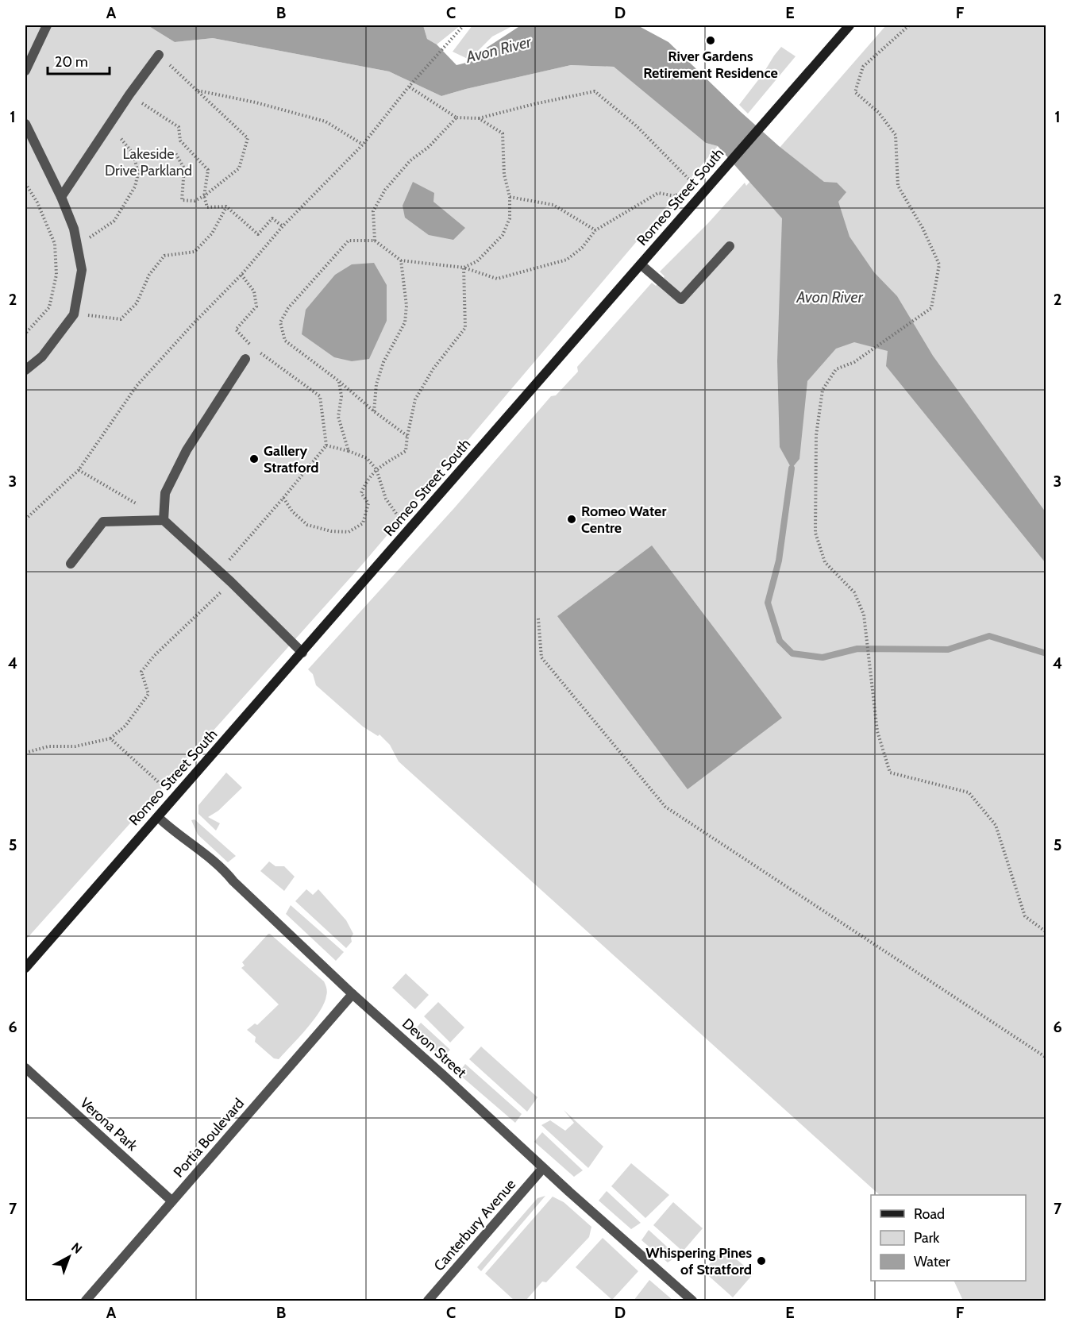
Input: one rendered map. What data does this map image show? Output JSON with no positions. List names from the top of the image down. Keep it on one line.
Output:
{"streets":{"main road":["Romeo Street South"],"street":["Devon Street","Verona Park","Portia Boulevard","Canterbury Avenue"]},"crossings":[["Romeo Street South","Devon Street"],["Devon Street","Portia Boulevard"],["Devon Street","Canterbury Avenue"],["Verona Park","Portia Boulevard"]],"water":["Avon River"],"parks":["Lakeside Drive Parkland"],"places":["River Gardens Retirement Residence","Gallery Stratford","Romeo Water Centre","Whispering Pines of Stratford"],"legend":["Road","Park","Water"],"scale_bar":"20 m","north":"top right","grid":{"columns":["A","B","C","D","E","F"],"rows":["1","2","3","4","5","6","7"]}}
